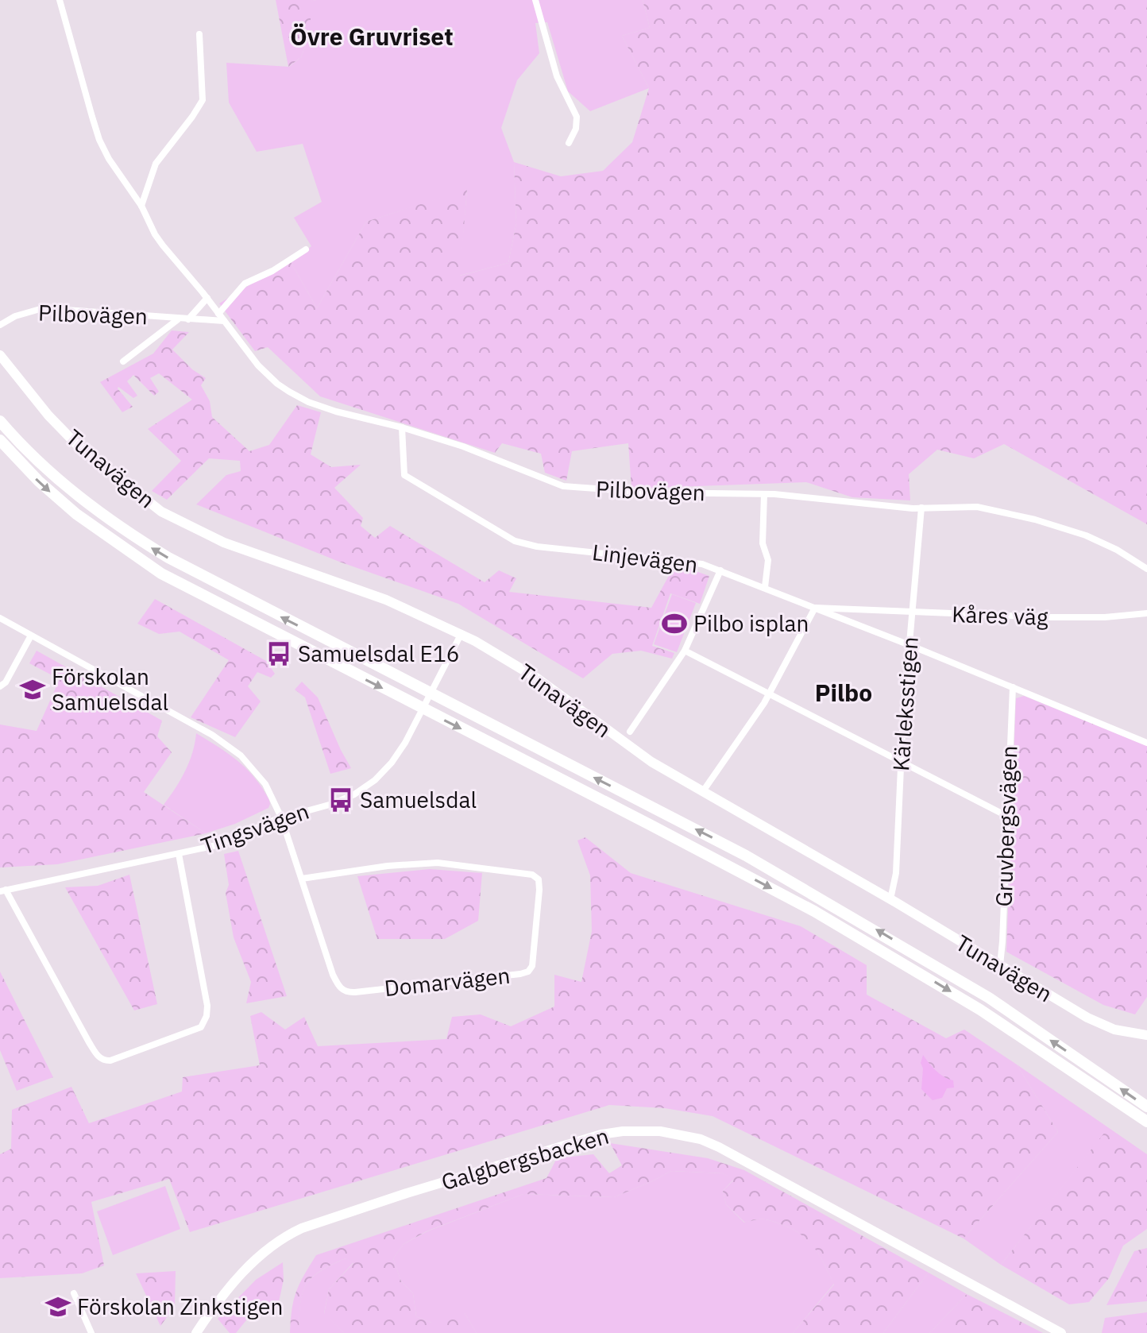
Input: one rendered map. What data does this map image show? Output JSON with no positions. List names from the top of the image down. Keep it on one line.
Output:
{"streets":{"street":["Pilbovägen","Tunavägen","Linjevägen","Kåres väg","Kärleksstigen","Gruvbergsvägen","Tingsvägen","Domarvägen","Galgbergsbacken"]},"crossings":[["Pilbovägen","Linjevägen"],["Pilbovägen","Kärleksstigen"],["Tunavägen","Kärleksstigen"],["Tunavägen","Gruvbergsvägen"],["Tunavägen","Tingsvägen"],["Linjevägen","Kåres väg"],["Linjevägen","Kärleksstigen"],["Linjevägen","Gruvbergsvägen"],["Kåres väg","Kärleksstigen"],["Tingsvägen","Domarvägen"]],"districts":["Övre Gruvriset","Pilbo"],"places":{"sports":["Pilbo isplan"],"bus stop":["Samuelsdal E16","Samuelsdal"],"school or university":["Förskolan Samuelsdal","Förskolan Zinkstigen"]}}
